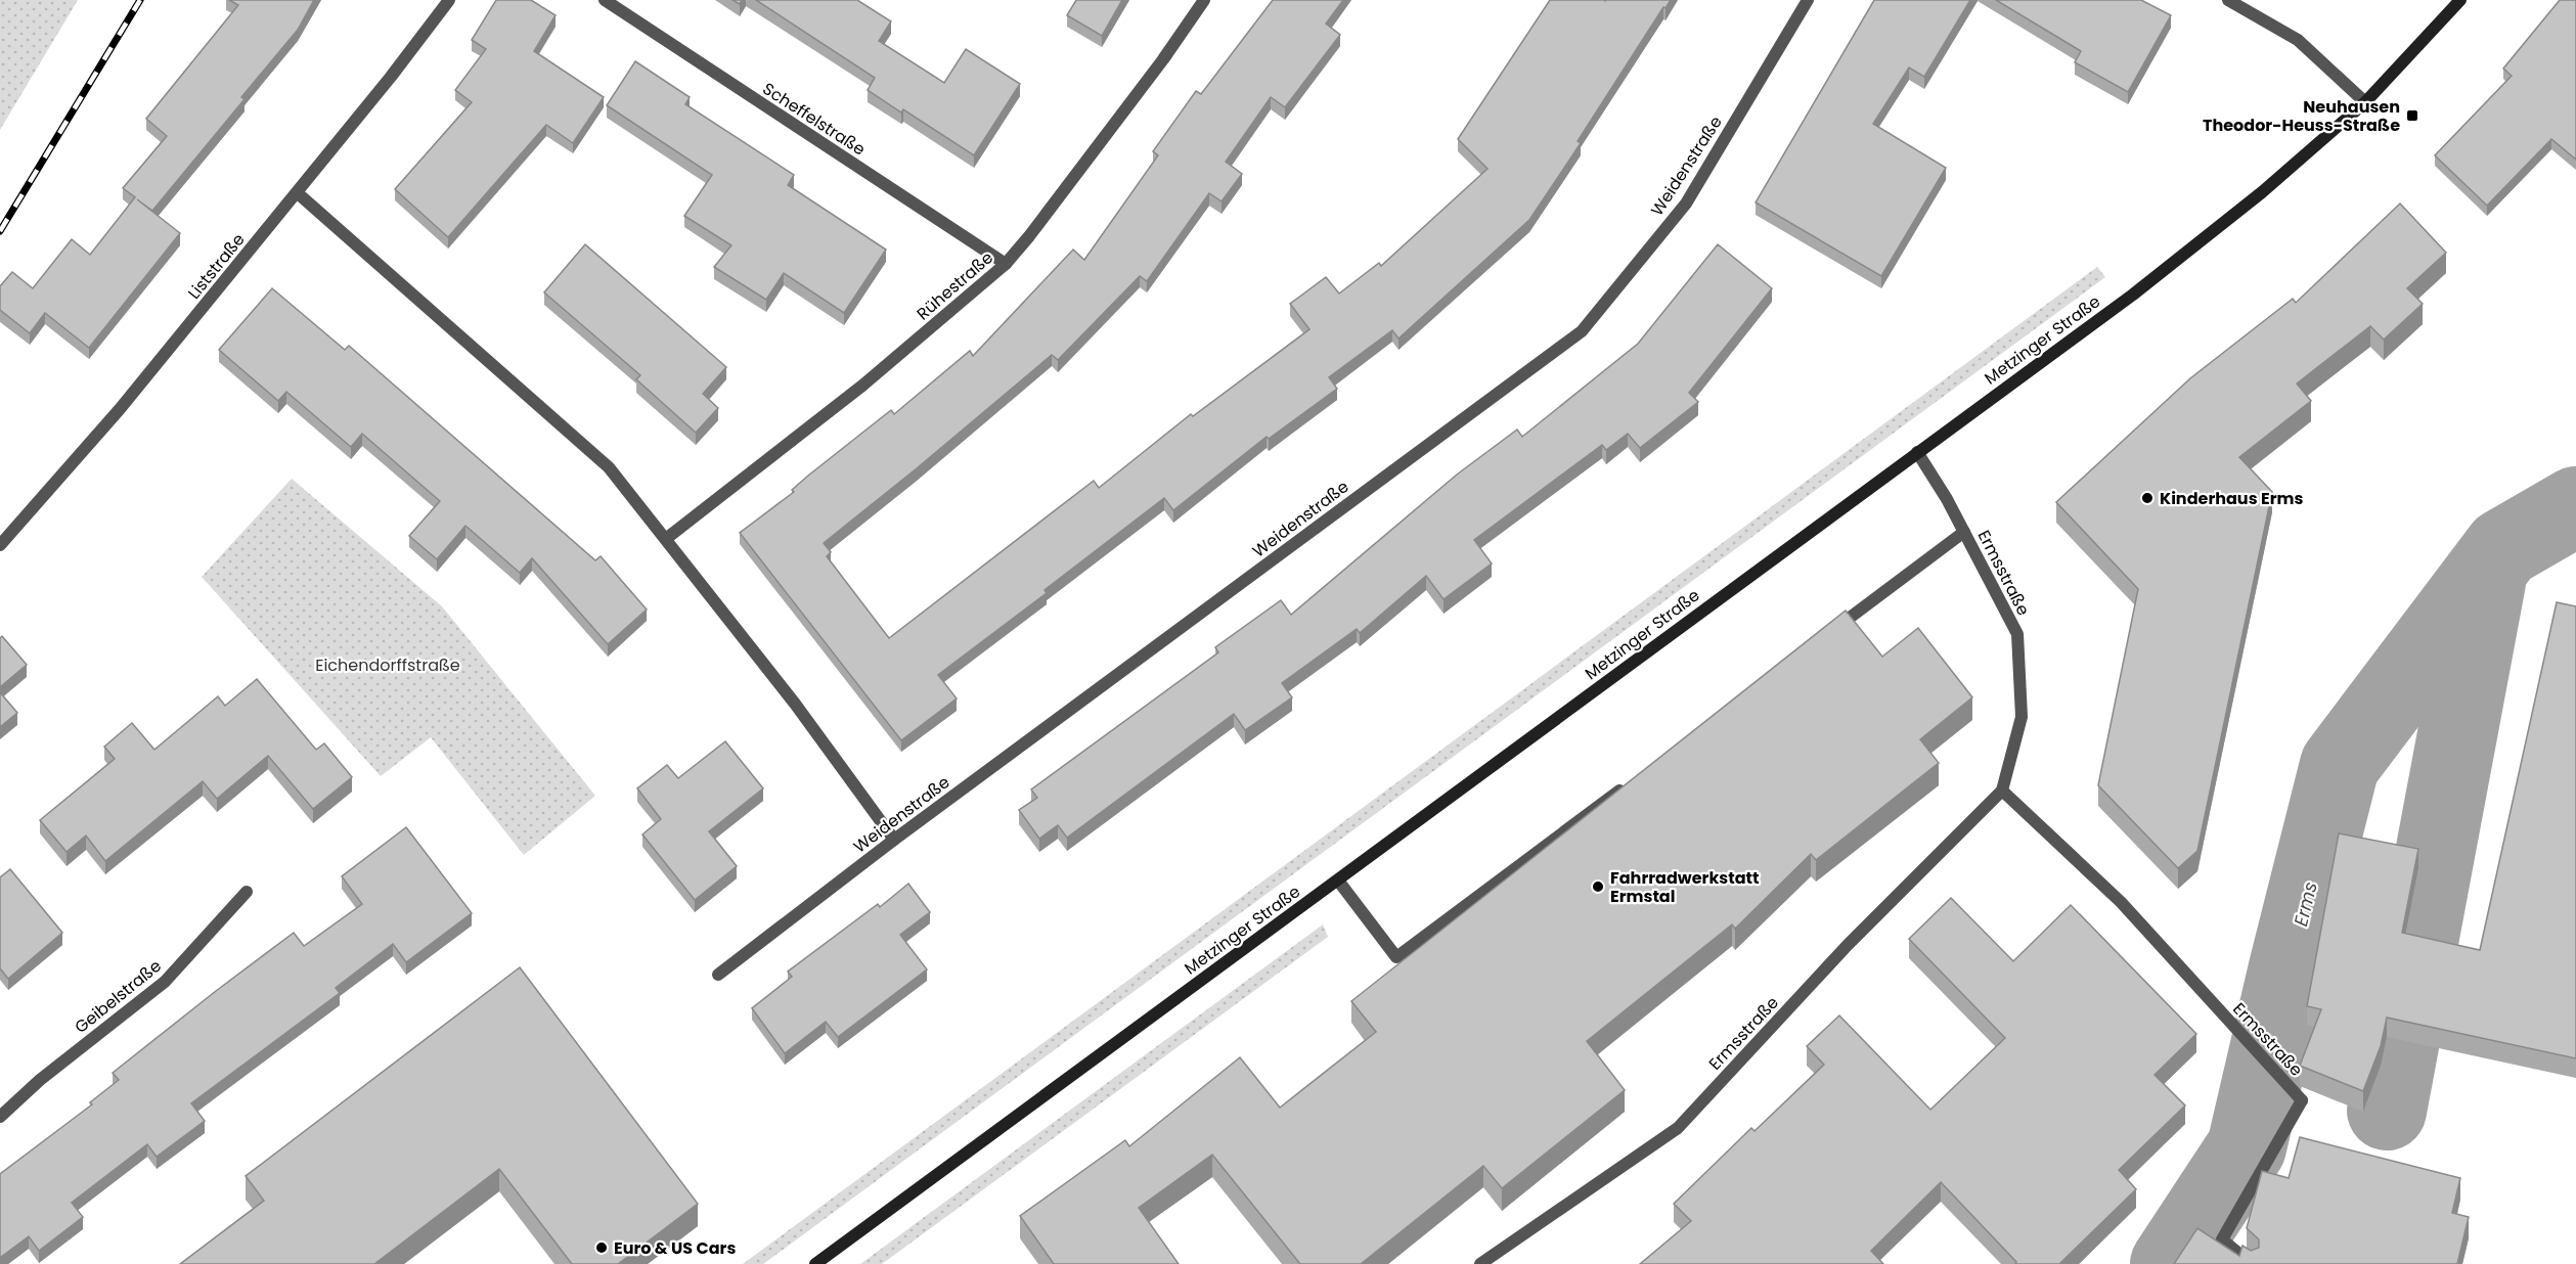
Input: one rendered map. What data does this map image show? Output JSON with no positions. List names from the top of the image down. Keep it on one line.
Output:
{"streets":{"street":["Scheffelstraße","Weidenstraße","Liststraße","Rühestraße","Metzinger Straße","Ermsstraße","Geibelstraße"]},"crossings":[["Scheffelstraße","Rühestraße"],["Metzinger Straße","Ermsstraße"]],"water":["Erms"],"parks":["Eichendorffstraße"],"places":{"transit":["Neuhausen Theodor-Heuss-Straße"],"other":["Kinderhaus Erms","Fahrradwerkstatt Ermstal","Euro & US Cars"]}}
